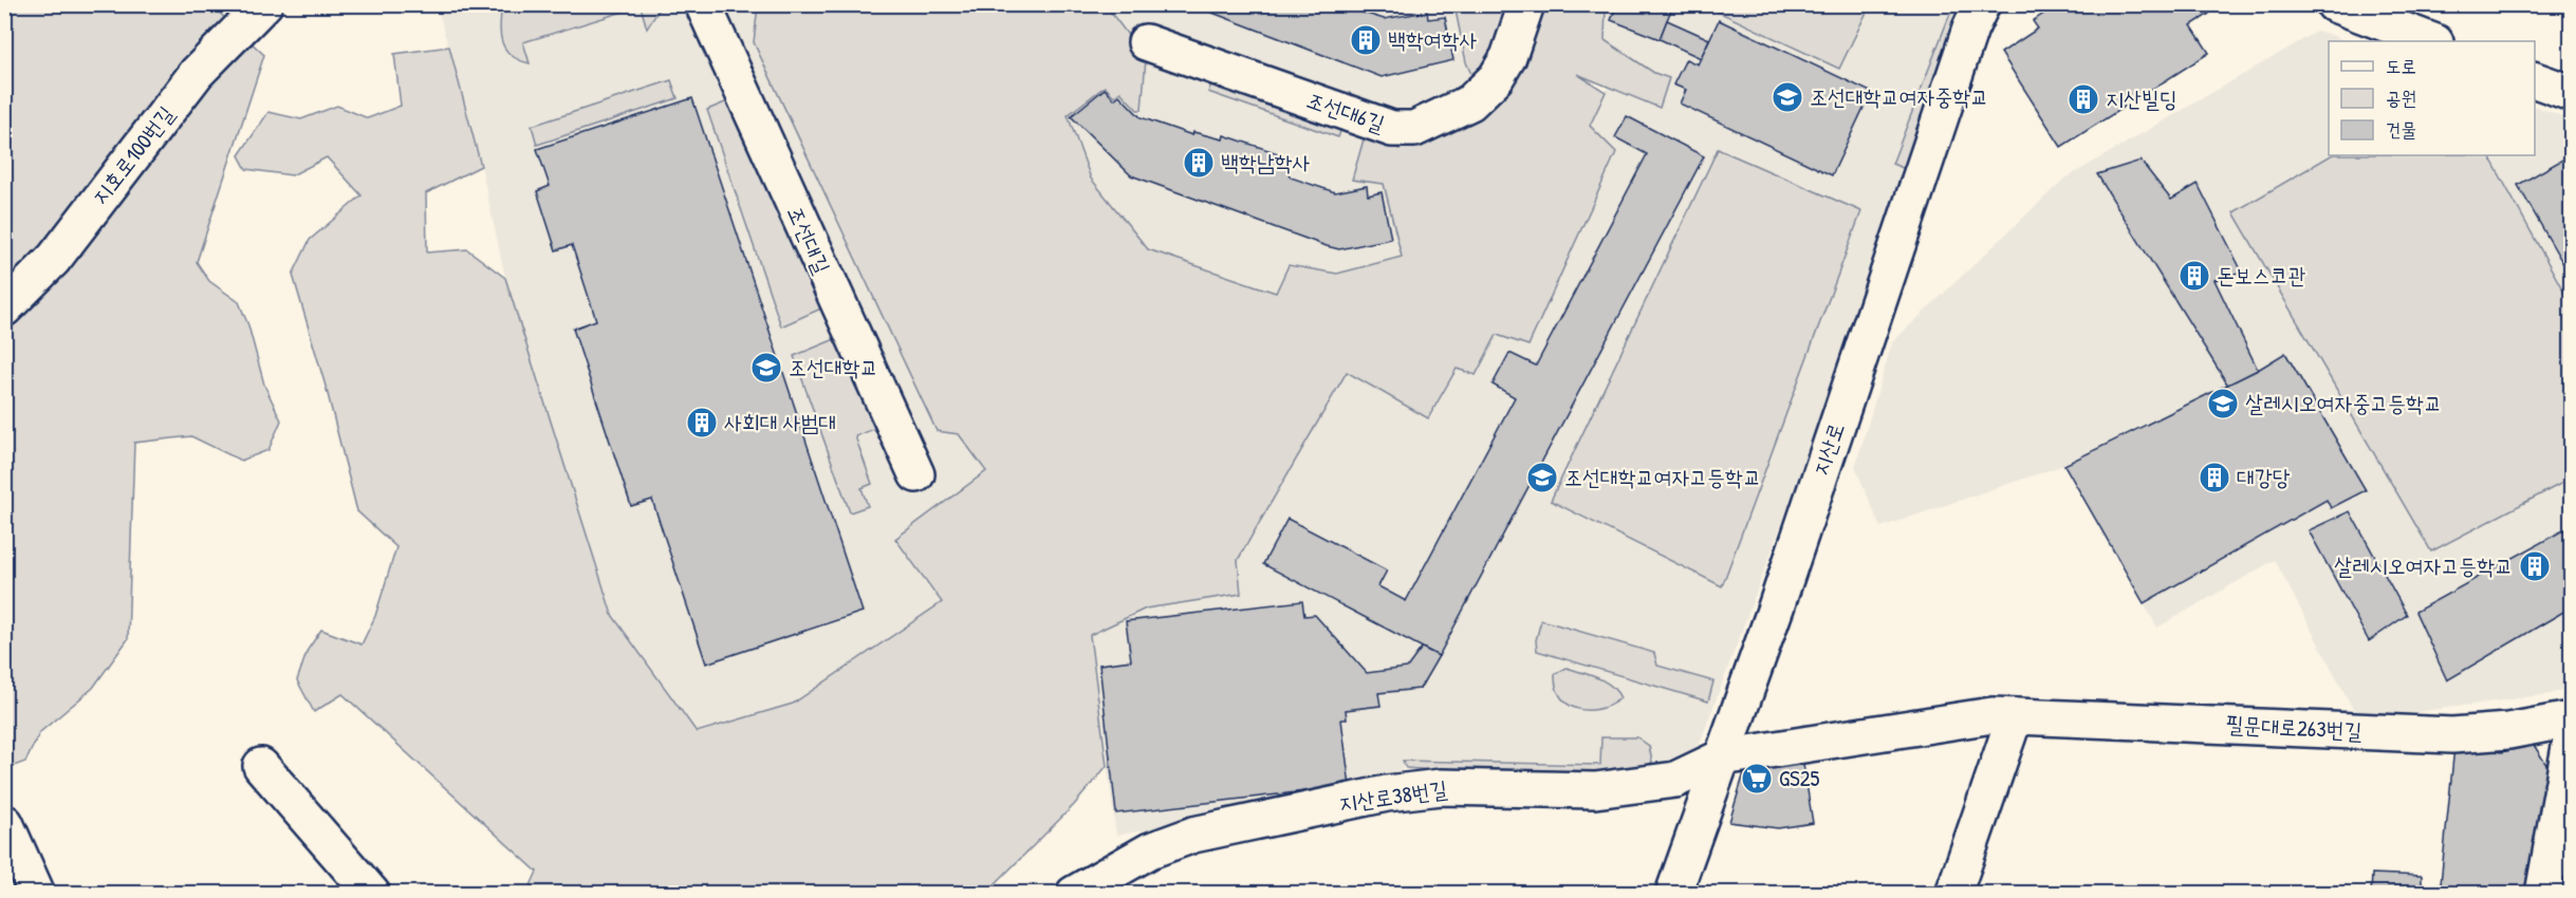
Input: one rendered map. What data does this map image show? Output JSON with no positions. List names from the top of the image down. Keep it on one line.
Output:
{"streets":{"street":["조선대6길","지호로100번길","조선대길","지산로","필문대로263번길","지산로38번길"]},"crossings":[["지산로","필문대로263번길"],["지산로","지산로38번길"],["필문대로263번길","지산로38번길"]],"places":{"building":["백학여학사","지산빌딩","백학남학사","돈보스코관","사회대 사범대","대강당","살레시오여자고등학교"],"school or university":["조선대학교여자중학교","조선대학교","살레시오여자중고등학교","조선대학교여자고등학교"],"supermarket":["GS25"]},"legend":["도로","공원","건물"]}
